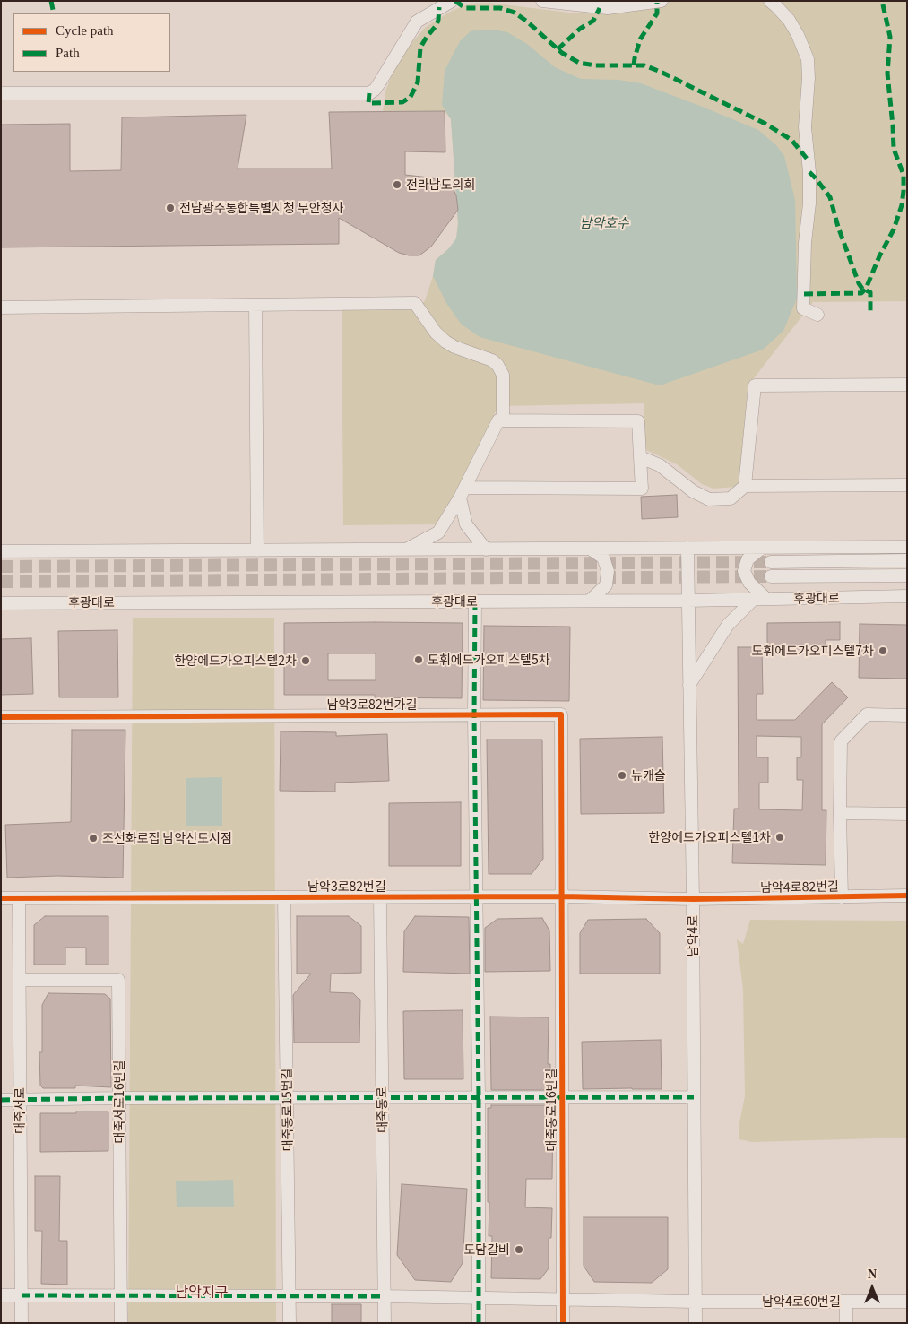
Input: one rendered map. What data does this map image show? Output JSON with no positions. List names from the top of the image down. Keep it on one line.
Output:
{"streets":{"street":["후광대로","남악3로82번가길","남악3로82번길","남악4로82번길","남악4로","대죽서로16번길","대죽동로15번길","대죽동로","대죽동로16번길","대죽서로","남악4로60번길"]},"crossings":[["후광대로","남악4로"],["남악3로82번가길","남악3로82번길"],["남악3로82번가길","대죽동로16번길"],["남악3로82번길","남악4로82번길"],["남악3로82번길","남악4로"],["남악3로82번길","대죽동로15번길"],["남악3로82번길","대죽동로"],["남악3로82번길","대죽동로16번길"],["남악3로82번길","대죽서로"],["남악4로82번길","남악4로"],["남악4로","남악4로60번길"],["대죽서로16번길","대죽서로"],["대죽서로16번길","남악4로60번길"],["대죽동로15번길","남악4로60번길"],["대죽동로","남악4로60번길"],["대죽동로16번길","남악4로60번길"],["대죽서로","남악4로60번길"]],"districts":["남악지구"],"water":["남악호수"],"places":["전라남도의회","전남광주통합특별시청 무안청사","도휘에드가오피스텔7차","도휘에드가오피스텔5차","한양에드가오피스텔2차","뉴캐슬","한양에드가오피스텔1차","조선화로집 남악신도시점","도담갈비"],"legend":["Cycle path","Path"],"north":"top"}
